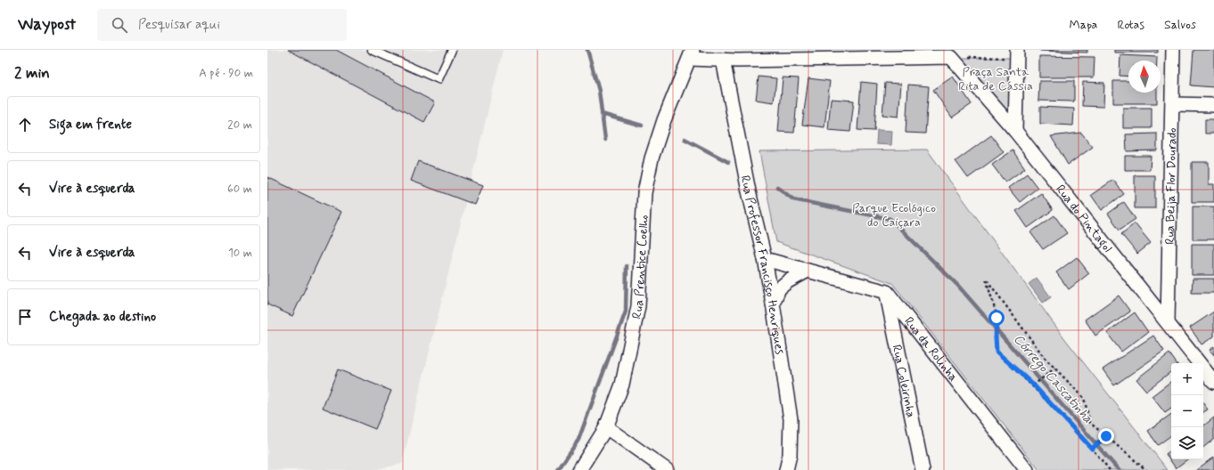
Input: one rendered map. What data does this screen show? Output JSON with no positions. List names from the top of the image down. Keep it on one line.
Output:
{"streets":{"street":["Rua Beija Flor Dourado","Rua do Pintagol","Rua Professor Francisco Henriques","Rua Prentice Coelho","Rua da Rolinha","Rua Coleirinha"]},"crossings":[["Rua Beija Flor Dourado","Rua do Pintagol"],["Rua da Rolinha","Rua Coleirinha"]],"water":["Córrego Cascatinha"],"parks":["Praça Santa Rita de Cássia","Parque Ecológico do Caiçara"],"north":"top","page":{"header":"Waypost","search":"Pesquisar aqui","nav":["Mapa","Rotas","Salvos"],"heading":["2 min","A pé · 90 m"],"list":[["Siga em frente","20 m"],["Vire à esquerda","60 m"],["Vire à esquerda","10 m"],"Chegada ao destino"],"map_buttons":["+","−"]}}
